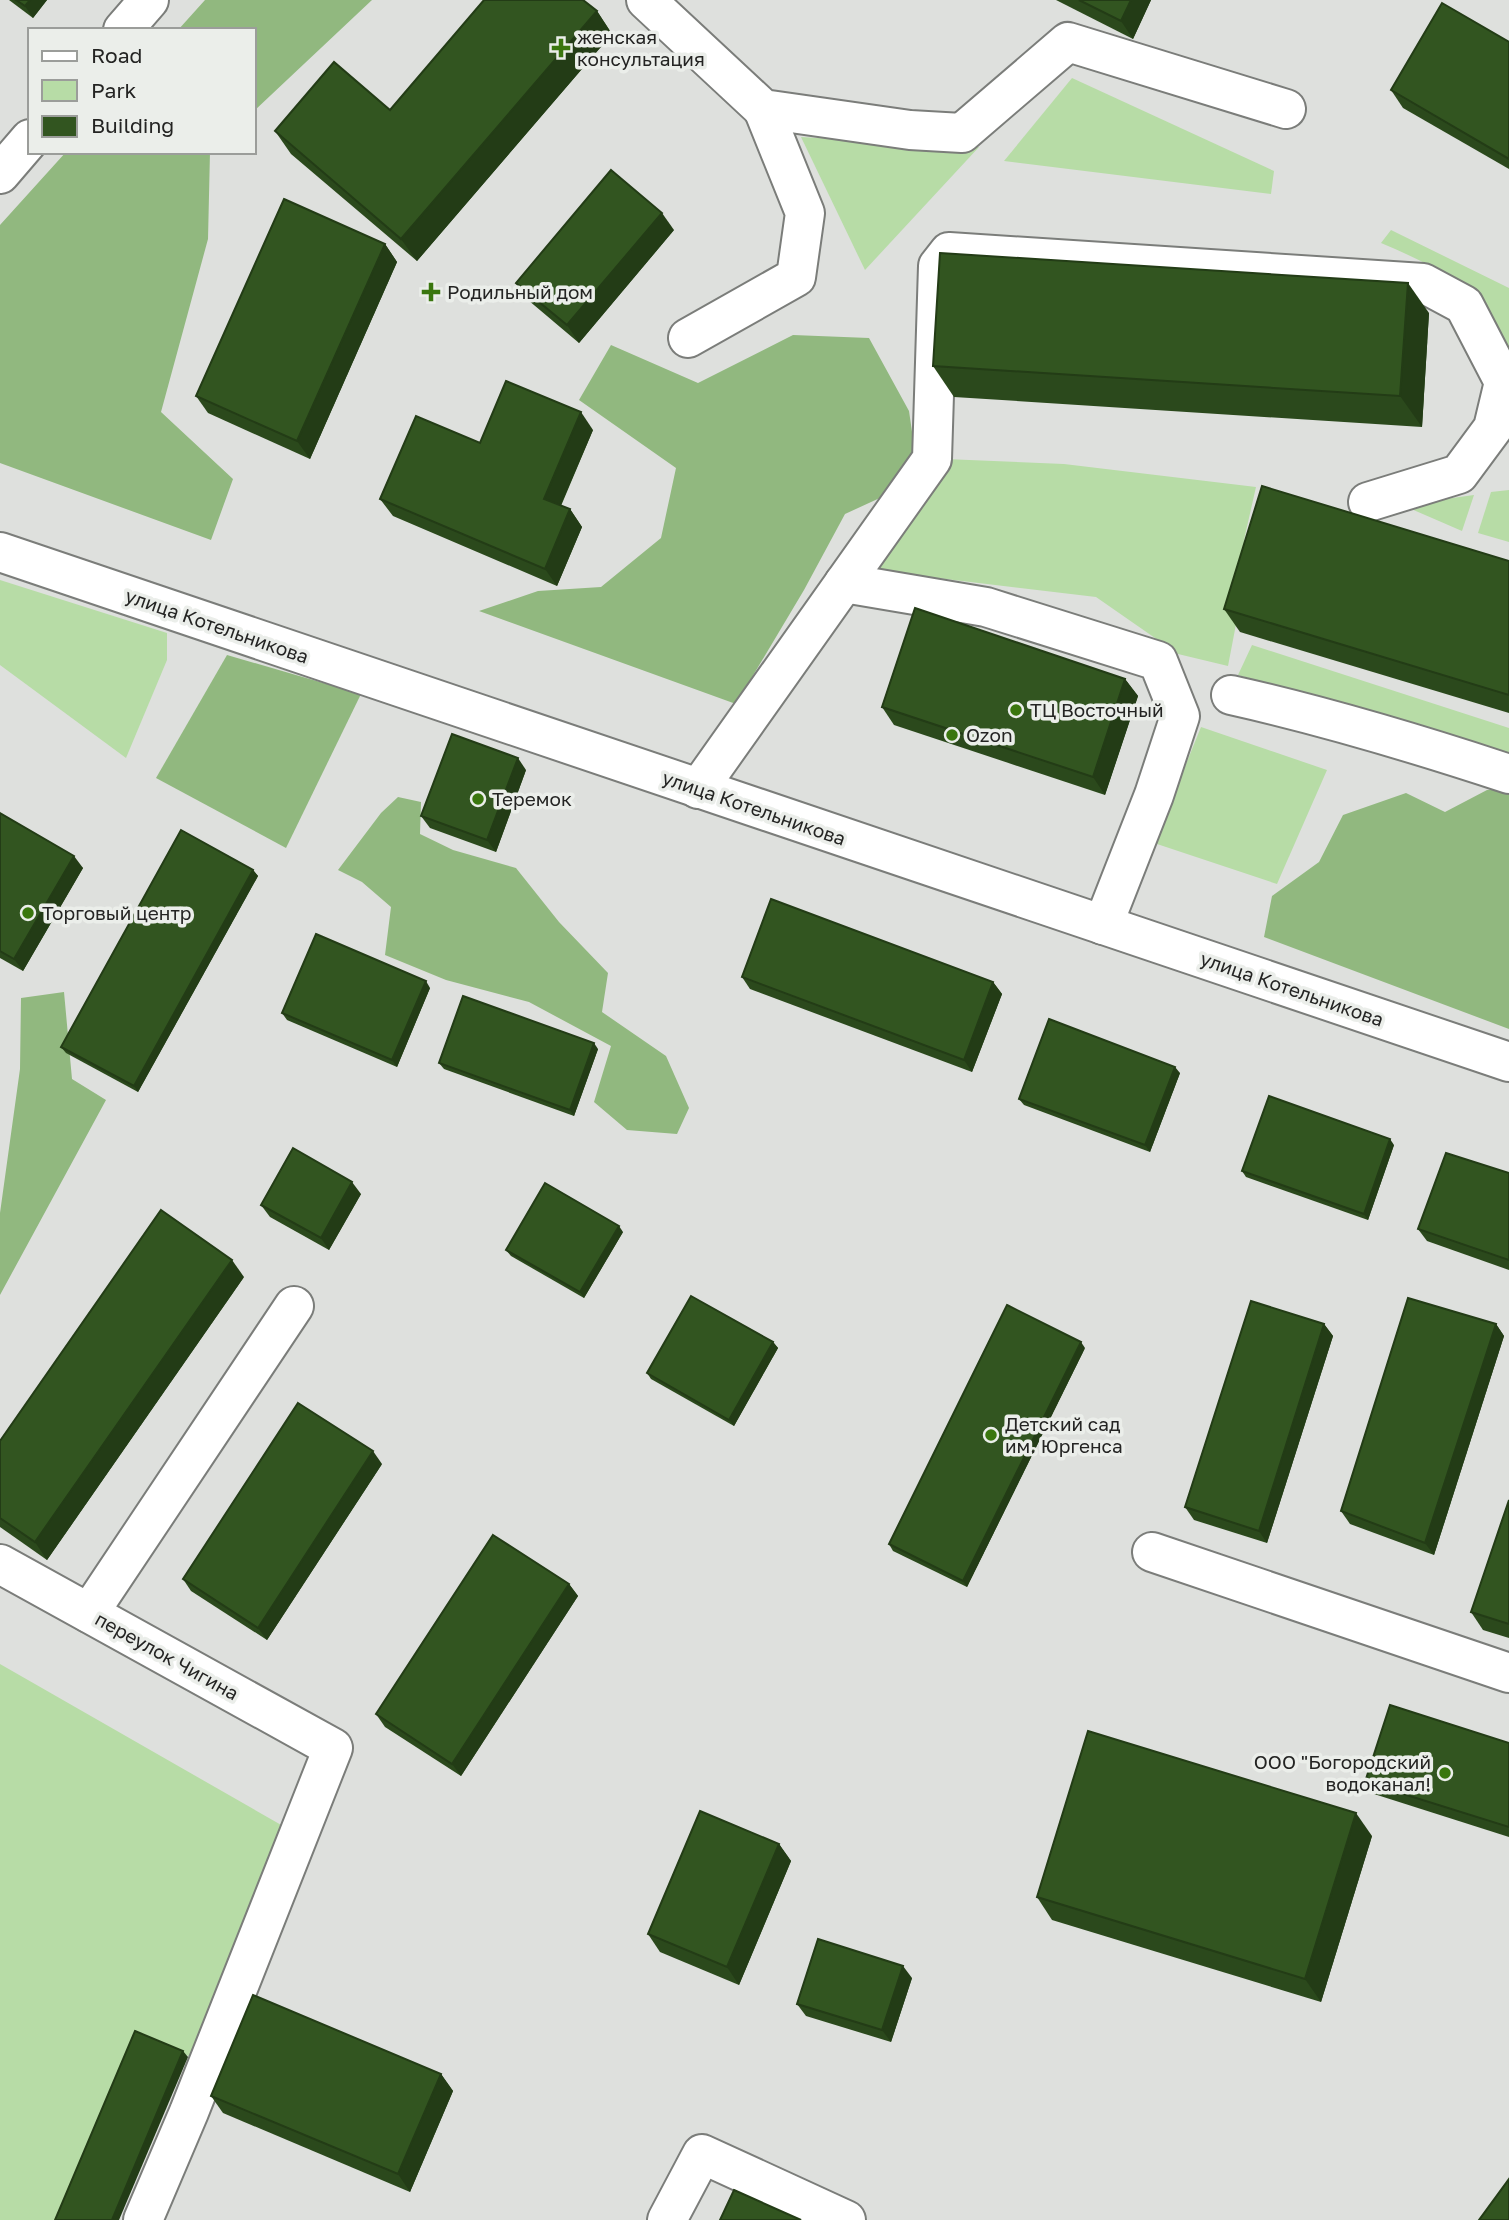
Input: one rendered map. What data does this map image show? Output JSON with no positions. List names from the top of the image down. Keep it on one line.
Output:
{"streets":{"street":["улица Котельникова","переулок Чигина"]},"places":{"health":["женская консультация","Родильный дом"],"other":["ТЦ Восточный","Ozon","Теремок","Торговый центр","Детский сад им. Юргенса","ООО \"Богородский водоканал!"]},"legend":["Road","Park","Building"]}
